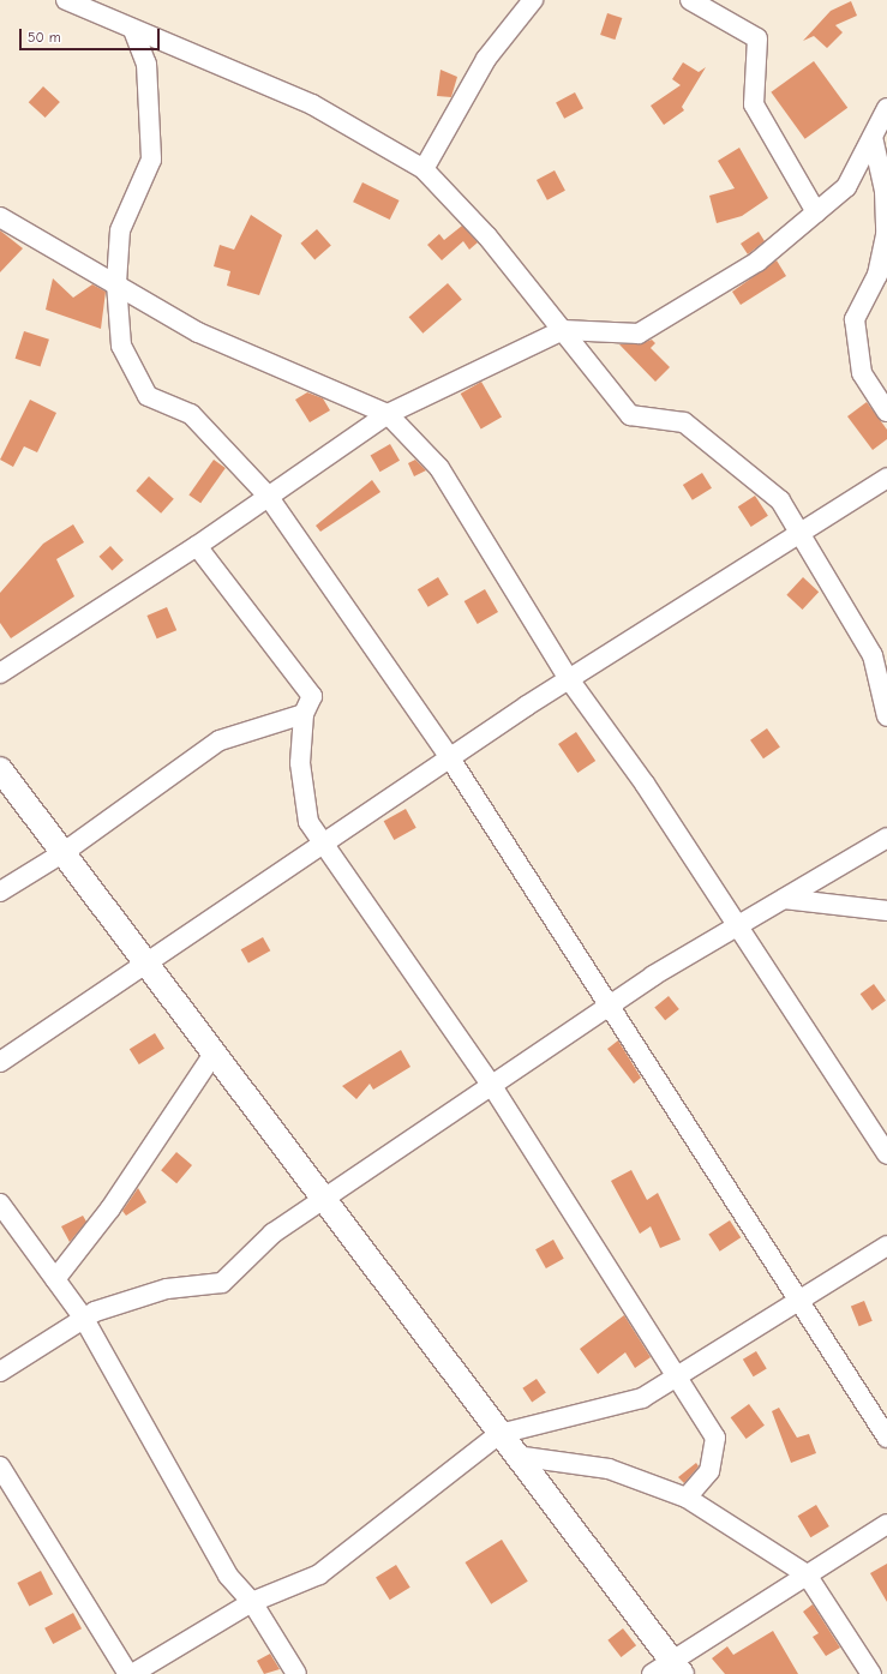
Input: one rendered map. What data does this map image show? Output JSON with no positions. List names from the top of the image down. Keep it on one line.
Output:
{"scale_bar":"50 m"}
